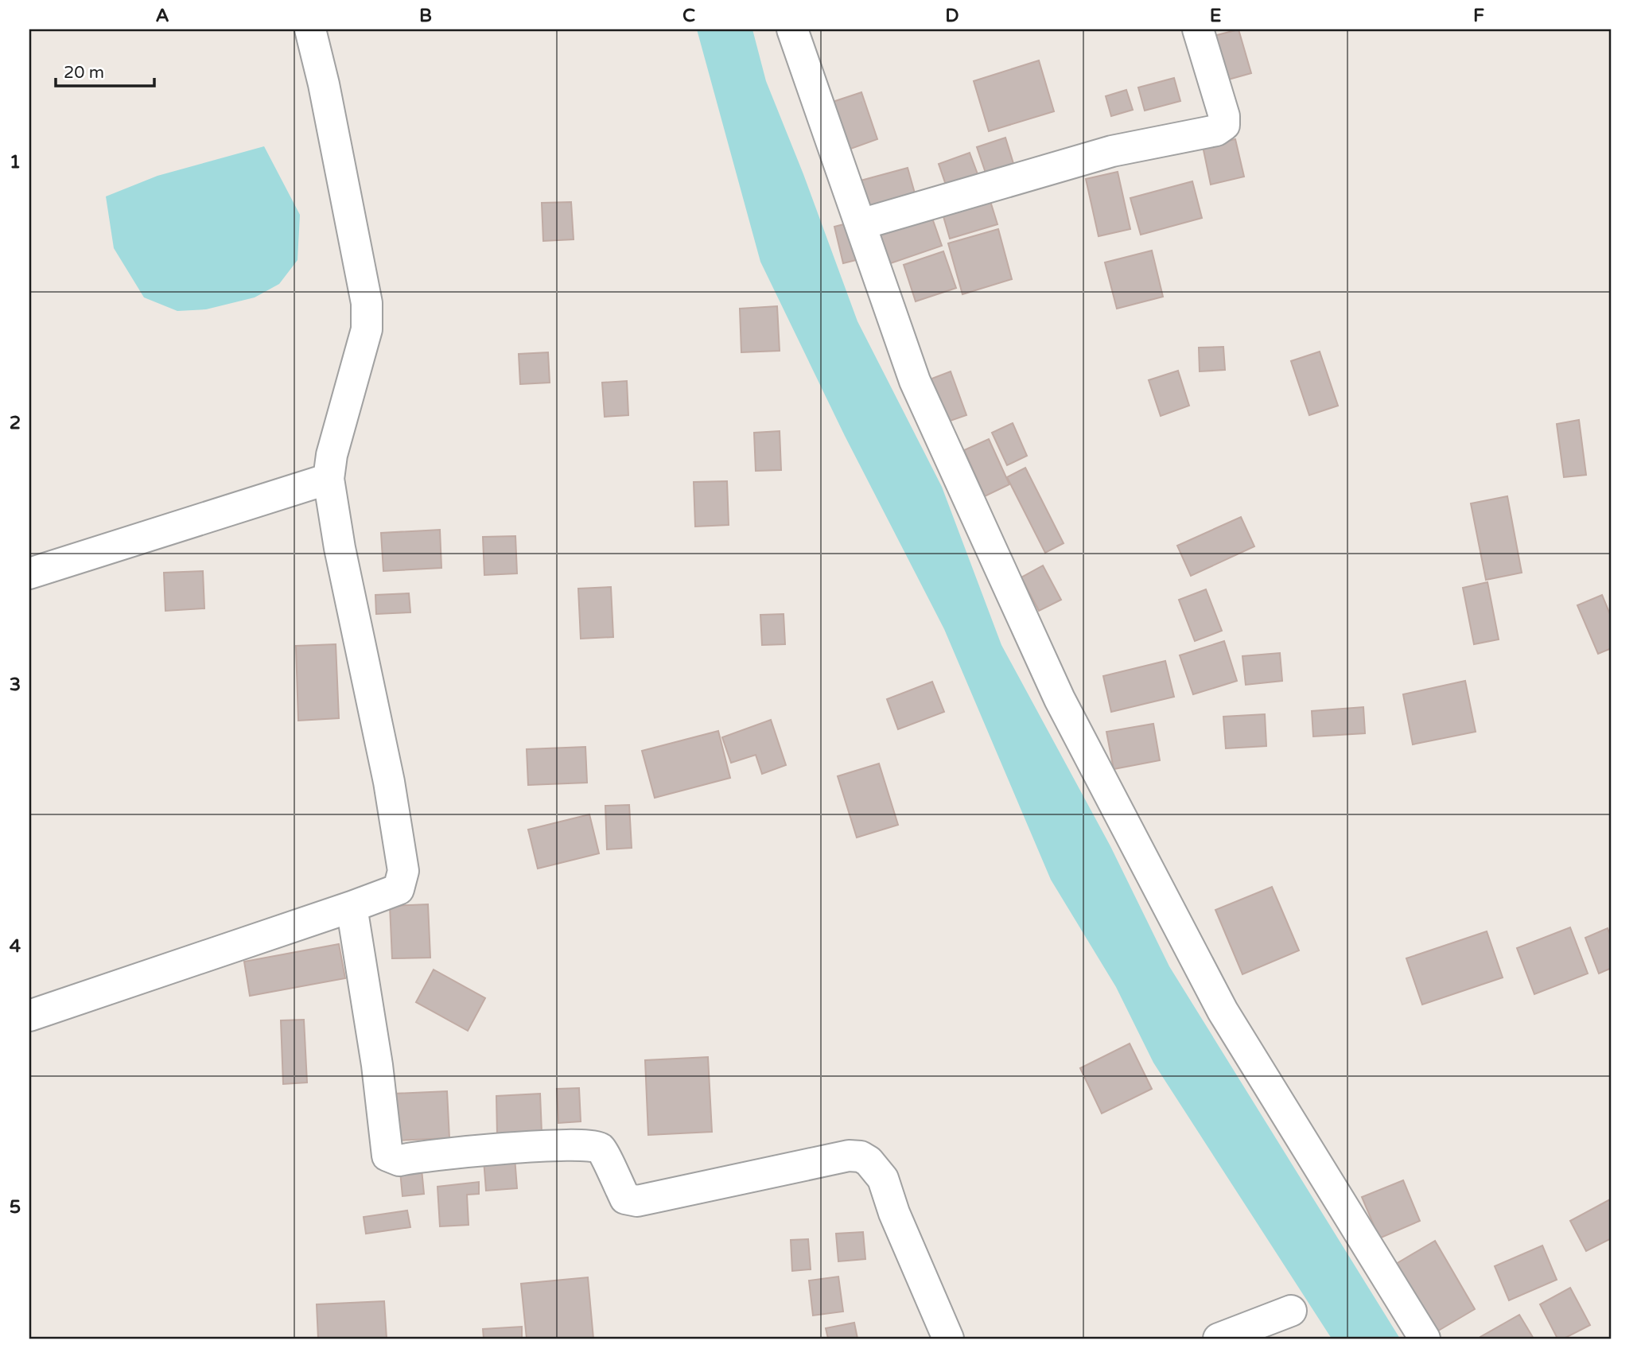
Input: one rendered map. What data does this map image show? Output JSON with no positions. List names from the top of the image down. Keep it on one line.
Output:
{"scale_bar":"20 m","grid":{"columns":["A","B","C","D","E","F"],"rows":["1","2","3","4","5"]}}
